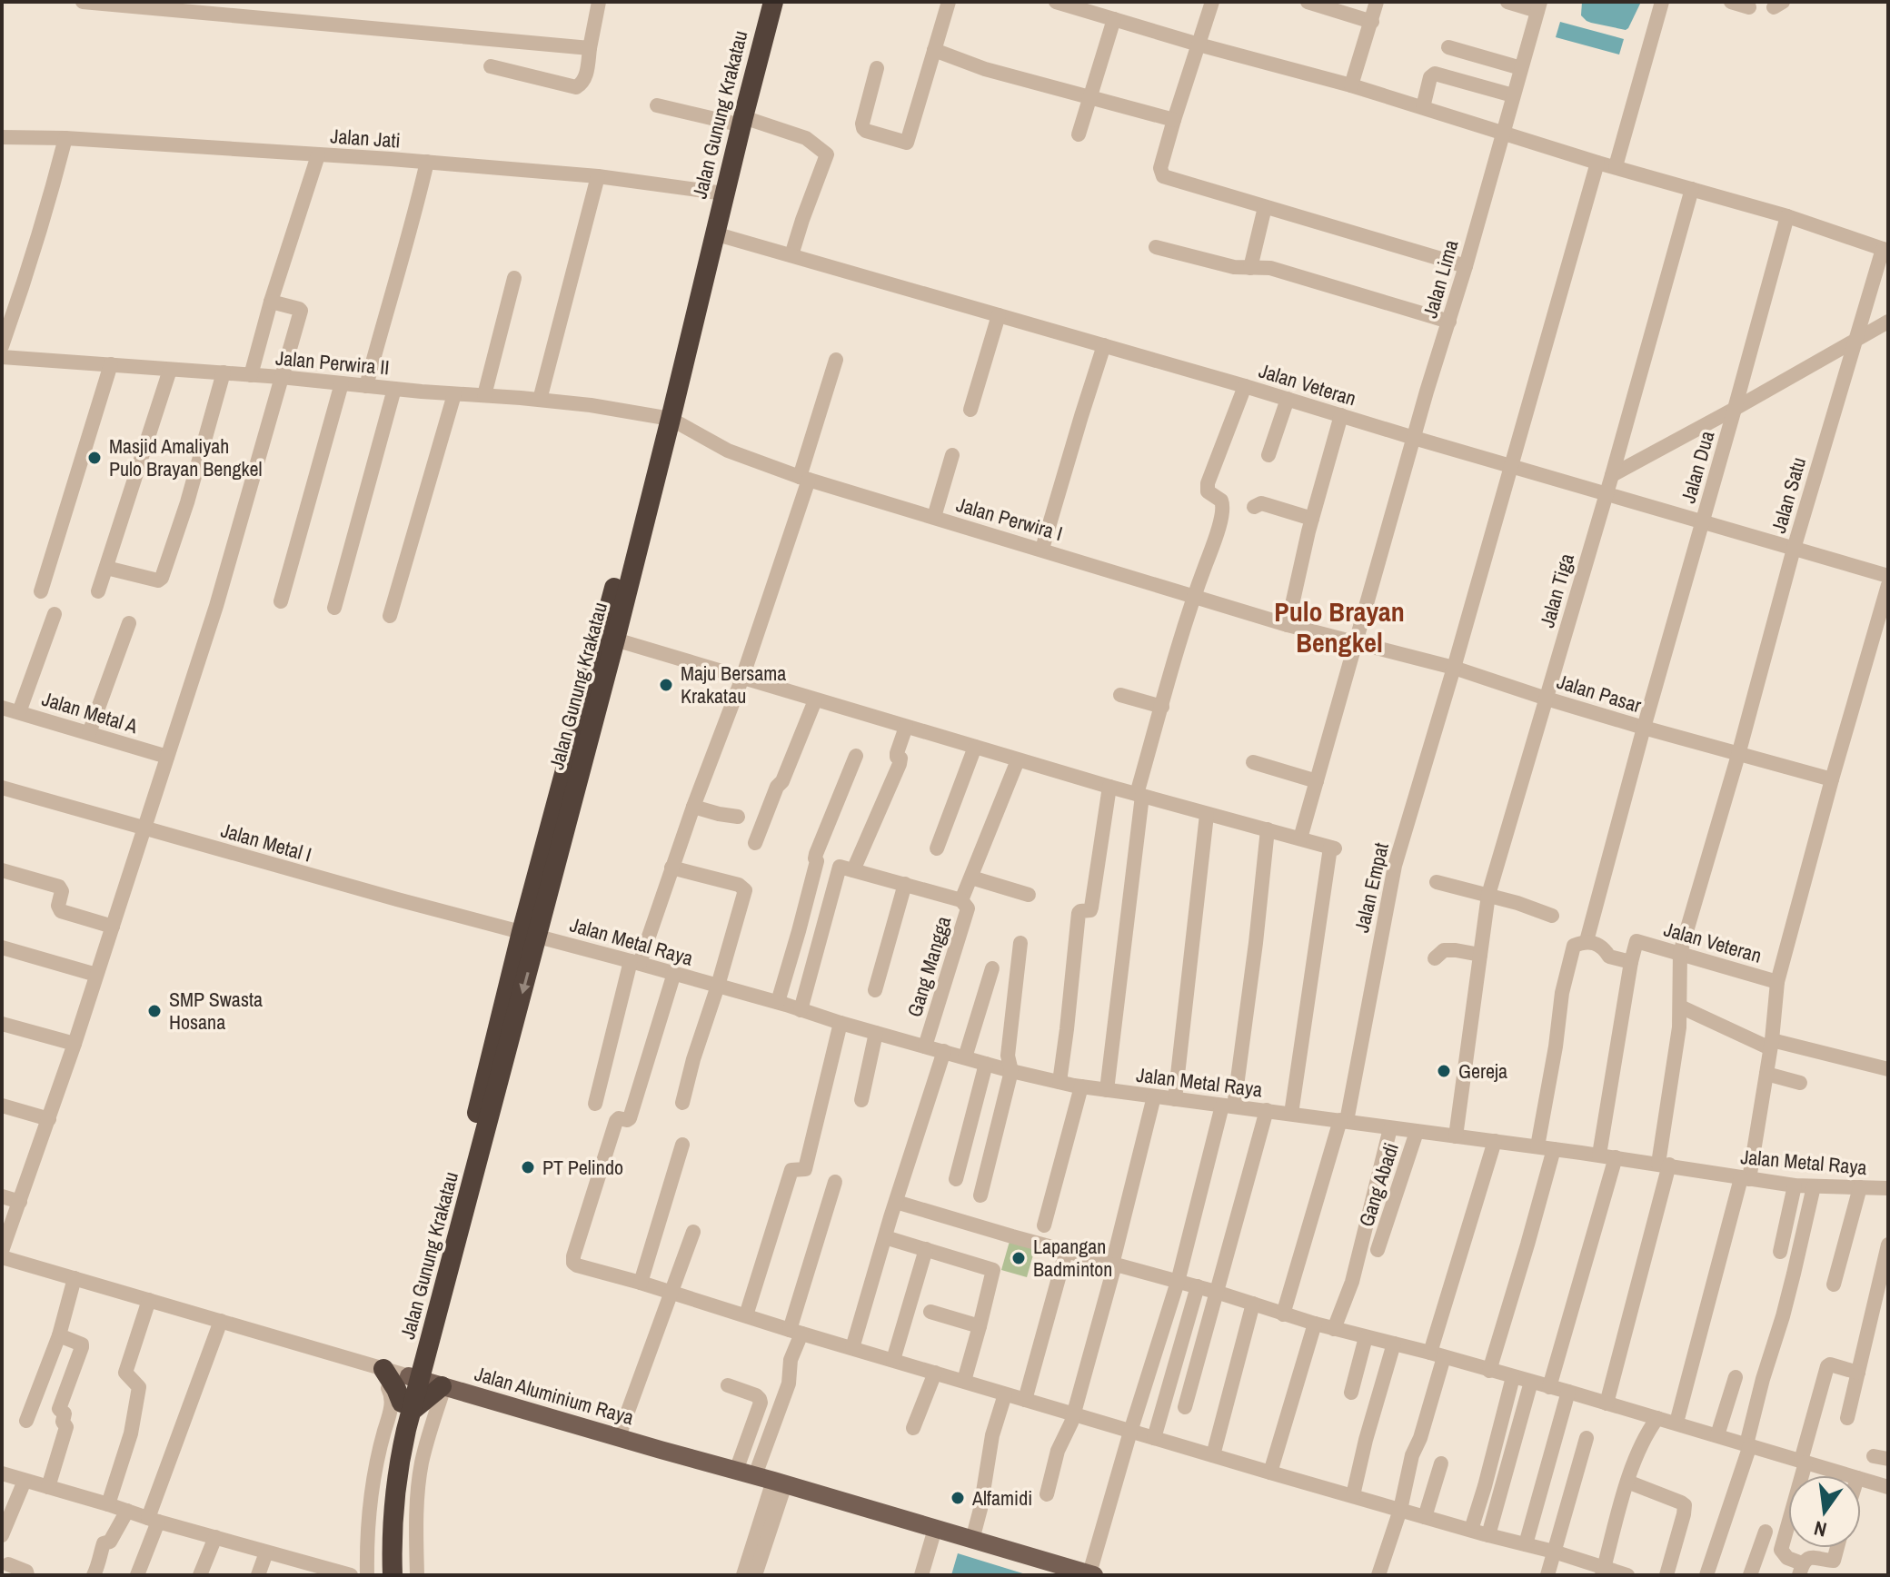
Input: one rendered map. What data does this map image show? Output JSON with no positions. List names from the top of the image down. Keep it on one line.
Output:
{"streets":{"highway":["Jalan Gunung Krakatau"],"main road":["Jalan Aluminium Raya"],"street":["Jalan Jati","Jalan Lima","Jalan Perwira II","Jalan Veteran","Jalan Dua","Jalan Satu","Jalan Perwira I","Jalan Tiga","Jalan Pasar","Jalan Metal A","Jalan Metal I","Jalan Empat","Jalan Metal Raya","Gang Mangga","Gang Abadi"]},"crossings":[["Jalan Gunung Krakatau","Jalan Jati"],["Jalan Gunung Krakatau","Jalan Perwira II"],["Jalan Gunung Krakatau","Jalan Veteran"],["Jalan Gunung Krakatau","Jalan Perwira I"],["Jalan Gunung Krakatau","Jalan Metal I"],["Jalan Gunung Krakatau","Jalan Metal Raya"],["Jalan Gunung Krakatau","Jalan Aluminium Raya"],["Jalan Lima","Jalan Veteran"],["Jalan Lima","Jalan Perwira I"],["Jalan Lima","Jalan Pasar"],["Jalan Perwira II","Jalan Perwira I"],["Jalan Veteran","Jalan Dua"],["Jalan Veteran","Jalan Satu"],["Jalan Veteran","Jalan Tiga"],["Jalan Veteran","Jalan Empat"],["Jalan Dua","Jalan Pasar"],["Jalan Satu","Jalan Pasar"],["Jalan Satu","Jalan Metal Raya"],["Jalan Perwira I","Jalan Pasar"],["Jalan Tiga","Jalan Pasar"],["Jalan Tiga","Jalan Metal Raya"],["Jalan Pasar","Jalan Empat"],["Jalan Metal I","Jalan Metal Raya"],["Jalan Empat","Jalan Metal Raya"],["Jalan Metal Raya","Gang Mangga"],["Jalan Metal Raya","Gang Abadi"]],"districts":["Pulo Brayan Bengkel"],"places":["Masjid Amaliyah Pulo Brayan Bengkel","Maju Bersama Krakatau","SMP Swasta Hosana","Gereja","PT Pelindo","Lapangan Badminton","Alfamidi"],"north":"bottom"}
